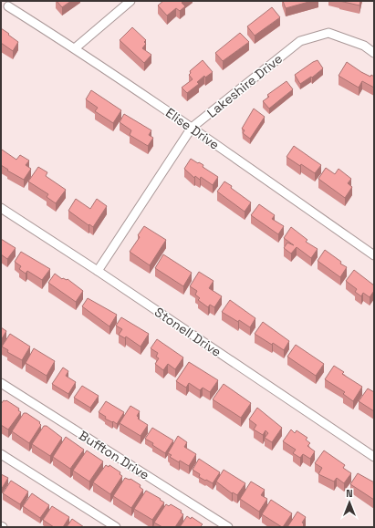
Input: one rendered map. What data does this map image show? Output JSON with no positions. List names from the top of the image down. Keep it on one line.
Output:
{"streets":{"street":["Lakeshire Drive","Elise Drive","Stonell Drive","Buffton Drive"]},"crossings":[["Lakeshire Drive","Elise Drive"],["Lakeshire Drive","Stonell Drive"]],"north":"top"}
